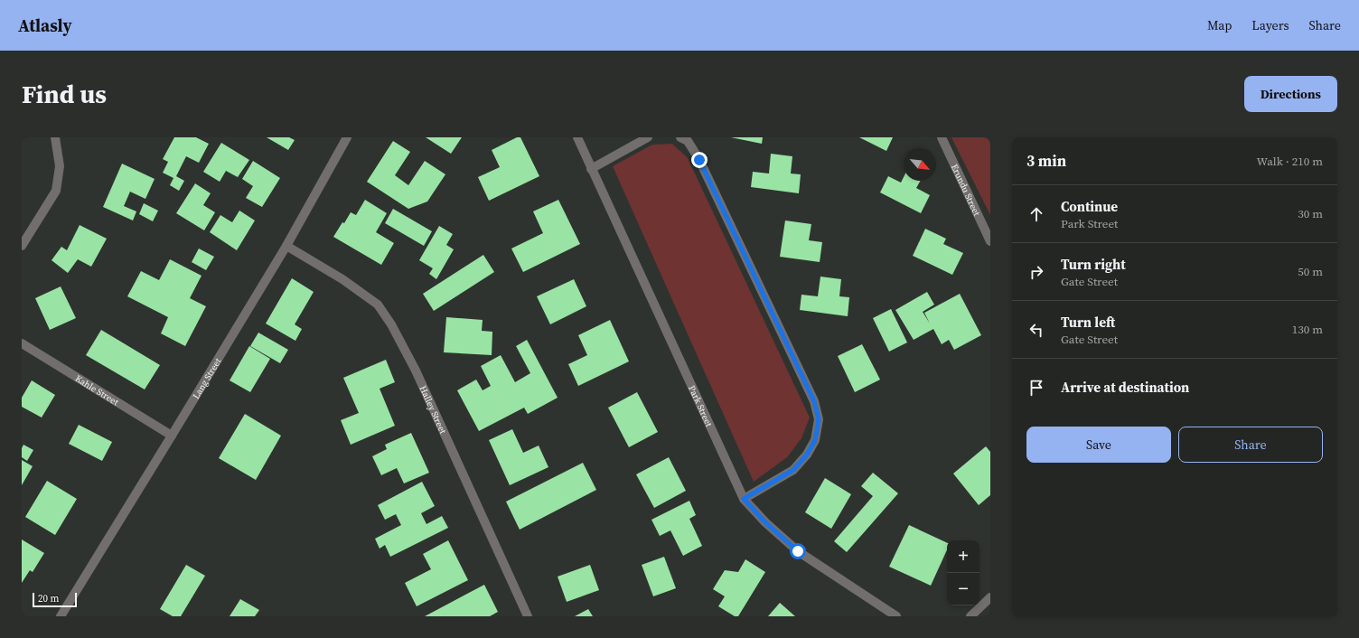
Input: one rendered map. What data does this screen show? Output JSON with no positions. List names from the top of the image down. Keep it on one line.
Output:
{"streets":{"street":["Erundu Street","Lang Street","Kahle Street","Park Street","Halley Street"]},"crossings":[["Lang Street","Kahle Street"],["Lang Street","Halley Street"]],"scale_bar":"20 m","north":"bottom right","page":{"header":"Atlasly","nav":["Map","Layers","Share"],"buttons":["Directions",["Save","Share"]],"title":"Find us","heading":["3 min","Walk · 210 m"],"list":[["Continue","Park Street","30 m"],["Turn right","Gate Street","50 m"],["Turn left","Gate Street","130 m"],"Arrive at destination"],"map_buttons":["+","−"],"scale":"20 m"}}
